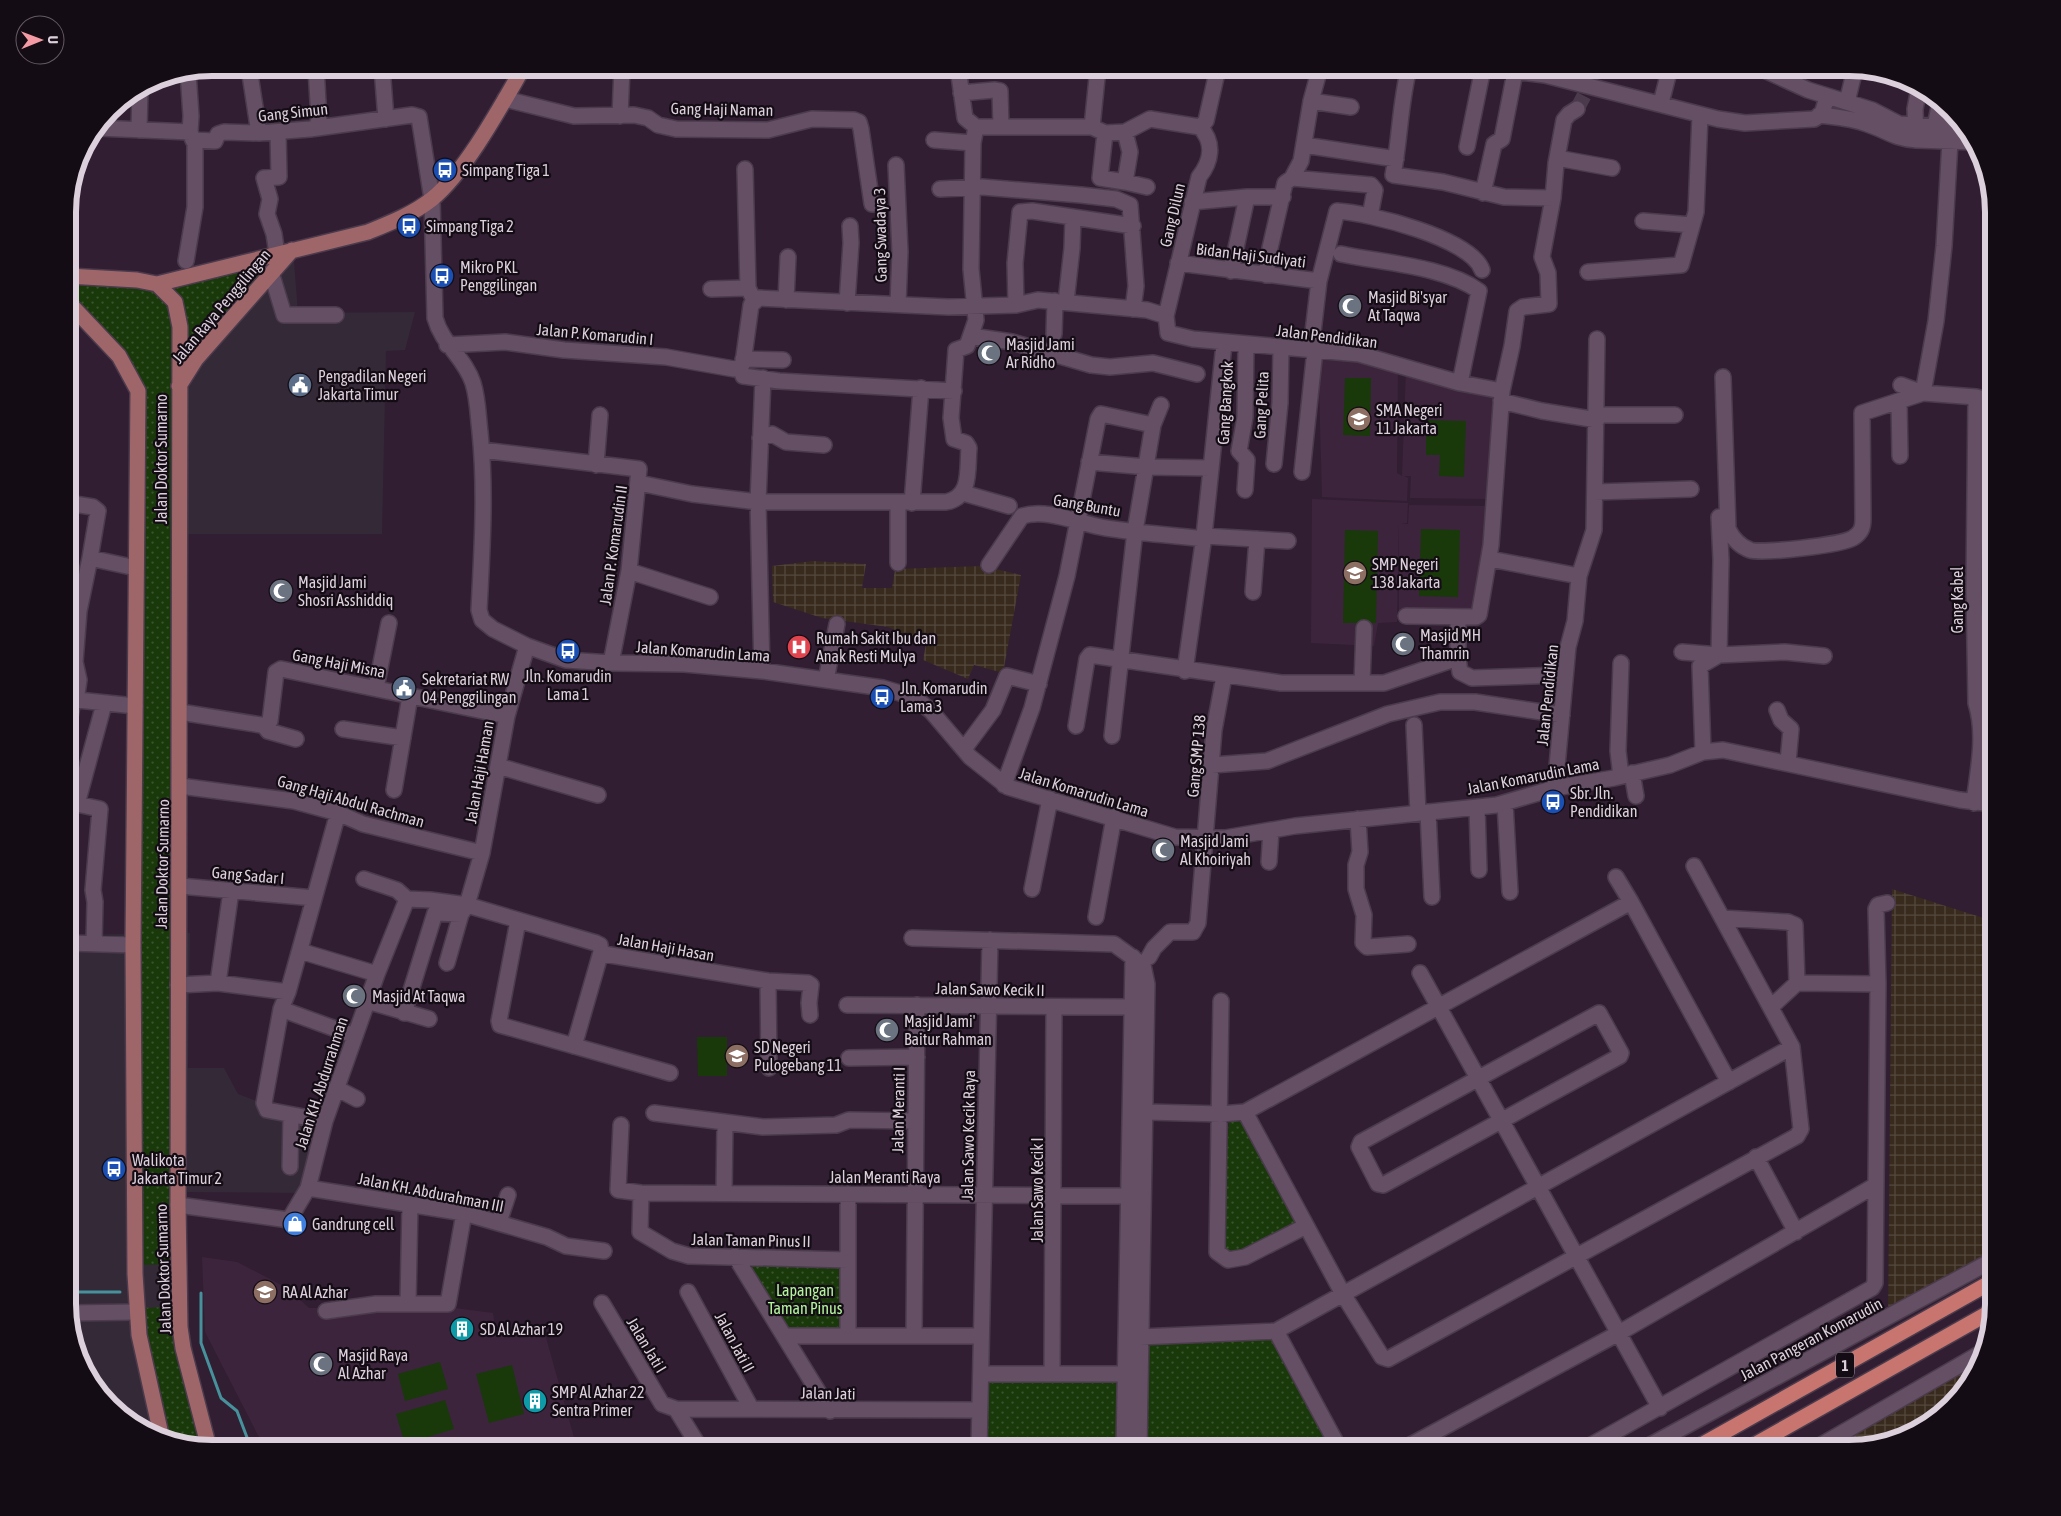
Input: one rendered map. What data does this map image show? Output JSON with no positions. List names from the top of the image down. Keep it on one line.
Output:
{"streets":{"highway":["1"],"main road":["Jalan Raya Penggilingan","Jalan Doktor Sumarno"],"street":["Gang Haji Naman","Gang Simun","Gang Dilun","Gang Swadaya 3","Bidan Haji Sudiyati","Jalan P. Komarudin I","Jalan Pendidikan","Gang Bangkok","Gang Pelita","Gang Buntu","Jalan P. Komarudin II","Gang Kabel","Jalan Komarudin Lama","Gang Haji Misna","Gang SMP 138","Jalan Haji Haman","Gang Haji Abdul Rachman","Gang Sadar I","Jalan Haji Hasan","Jalan Sawo Kecik II","Jalan KH. Abdurrahman","Jalan Meranti I","Jalan Sawo Kecik Raya","Jalan Meranti Raya","Jalan Sawo Kecik I","Jalan KH. Abdurahman III","Jalan Taman Pinus II","Jalan Pangeran Komarudin","Jalan Jati II","Jalan Jati I","Jalan Jati"]},"crossings":[["Gang Haji Naman","Jalan Raya Penggilingan"],["Gang Simun","Jalan Raya Penggilingan"],["Gang Simun","Jalan Komarudin Lama"],["Gang Dilun","Bidan Haji Sudiyati"],["Gang Dilun","Jalan Pendidikan"],["Jalan Raya Penggilingan","Jalan Doktor Sumarno"],["Jalan Raya Penggilingan","Jalan Komarudin Lama"],["Jalan P. Komarudin I","Jalan Komarudin Lama"],["Jalan Pendidikan","Gang Bangkok"],["Jalan Pendidikan","Gang Pelita"],["Jalan Pendidikan","Jalan Komarudin Lama"],["Jalan Doktor Sumarno","Gang Haji Abdul Rachman"],["Jalan Doktor Sumarno","Gang Sadar I"],["Jalan Doktor Sumarno","Jalan KH. Abdurrahman"],["Jalan P. Komarudin II","Jalan Komarudin Lama"],["Gang Kabel","Jalan Komarudin Lama"],["Jalan Komarudin Lama","Gang SMP 138"],["Jalan Komarudin Lama","Jalan Haji Haman"],["Gang Haji Misna","Jalan Haji Haman"],["Jalan Haji Haman","Gang Haji Abdul Rachman"],["Jalan Haji Haman","Jalan Haji Hasan"],["Jalan Sawo Kecik II","Jalan Meranti I"],["Jalan Sawo Kecik II","Jalan Sawo Kecik Raya"],["Jalan Sawo Kecik II","Jalan Sawo Kecik I"],["Jalan KH. Abdurrahman","Jalan KH. Abdurahman III"],["Jalan Meranti I","Jalan Meranti Raya"],["Jalan Sawo Kecik Raya","Jalan Meranti Raya"],["Jalan Sawo Kecik Raya","Jalan Jati"],["Jalan Meranti Raya","Jalan Sawo Kecik I"],["Jalan Meranti Raya","Jalan Taman Pinus II"],["Jalan Jati II","Jalan Jati"],["Jalan Jati I","Jalan Jati"]],"parks":["Lapangan Taman Pinus"],"places":{"bus stop":["Simpang Tiga 1","Simpang Tiga 2","Mikro PKL Penggilingan","Jln. Komarudin Lama 1","Jln. Komarudin Lama 3","Sbr. Jln. Pendidikan","Walikota Jakarta Timur 2"],"mosque":["Masjid Bi'syar At Taqwa","Masjid Jami Ar Ridho","Masjid Jami Shosri Asshiddiq","Masjid MH Thamrin","Masjid Jami Al Khoiriyah","Masjid At Taqwa","Masjid Jami' Baitur Rahman","Masjid Raya Al Azhar"],"public building":["Pengadilan Negeri Jakarta Timur","Sekretariat RW 04 Penggilingan"],"school or university":["SMA Negeri 11 Jakarta","SMP Negeri 138 Jakarta","SD Negeri Pulogebang 11","RA Al Azhar"],"hospital":["Rumah Sakit Ibu dan Anak Resti Mulya"],"shop":["Gandrung cell"],"building":["SD Al Azhar 19","SMP Al Azhar 22 Sentra Primer"]},"north":"right"}
